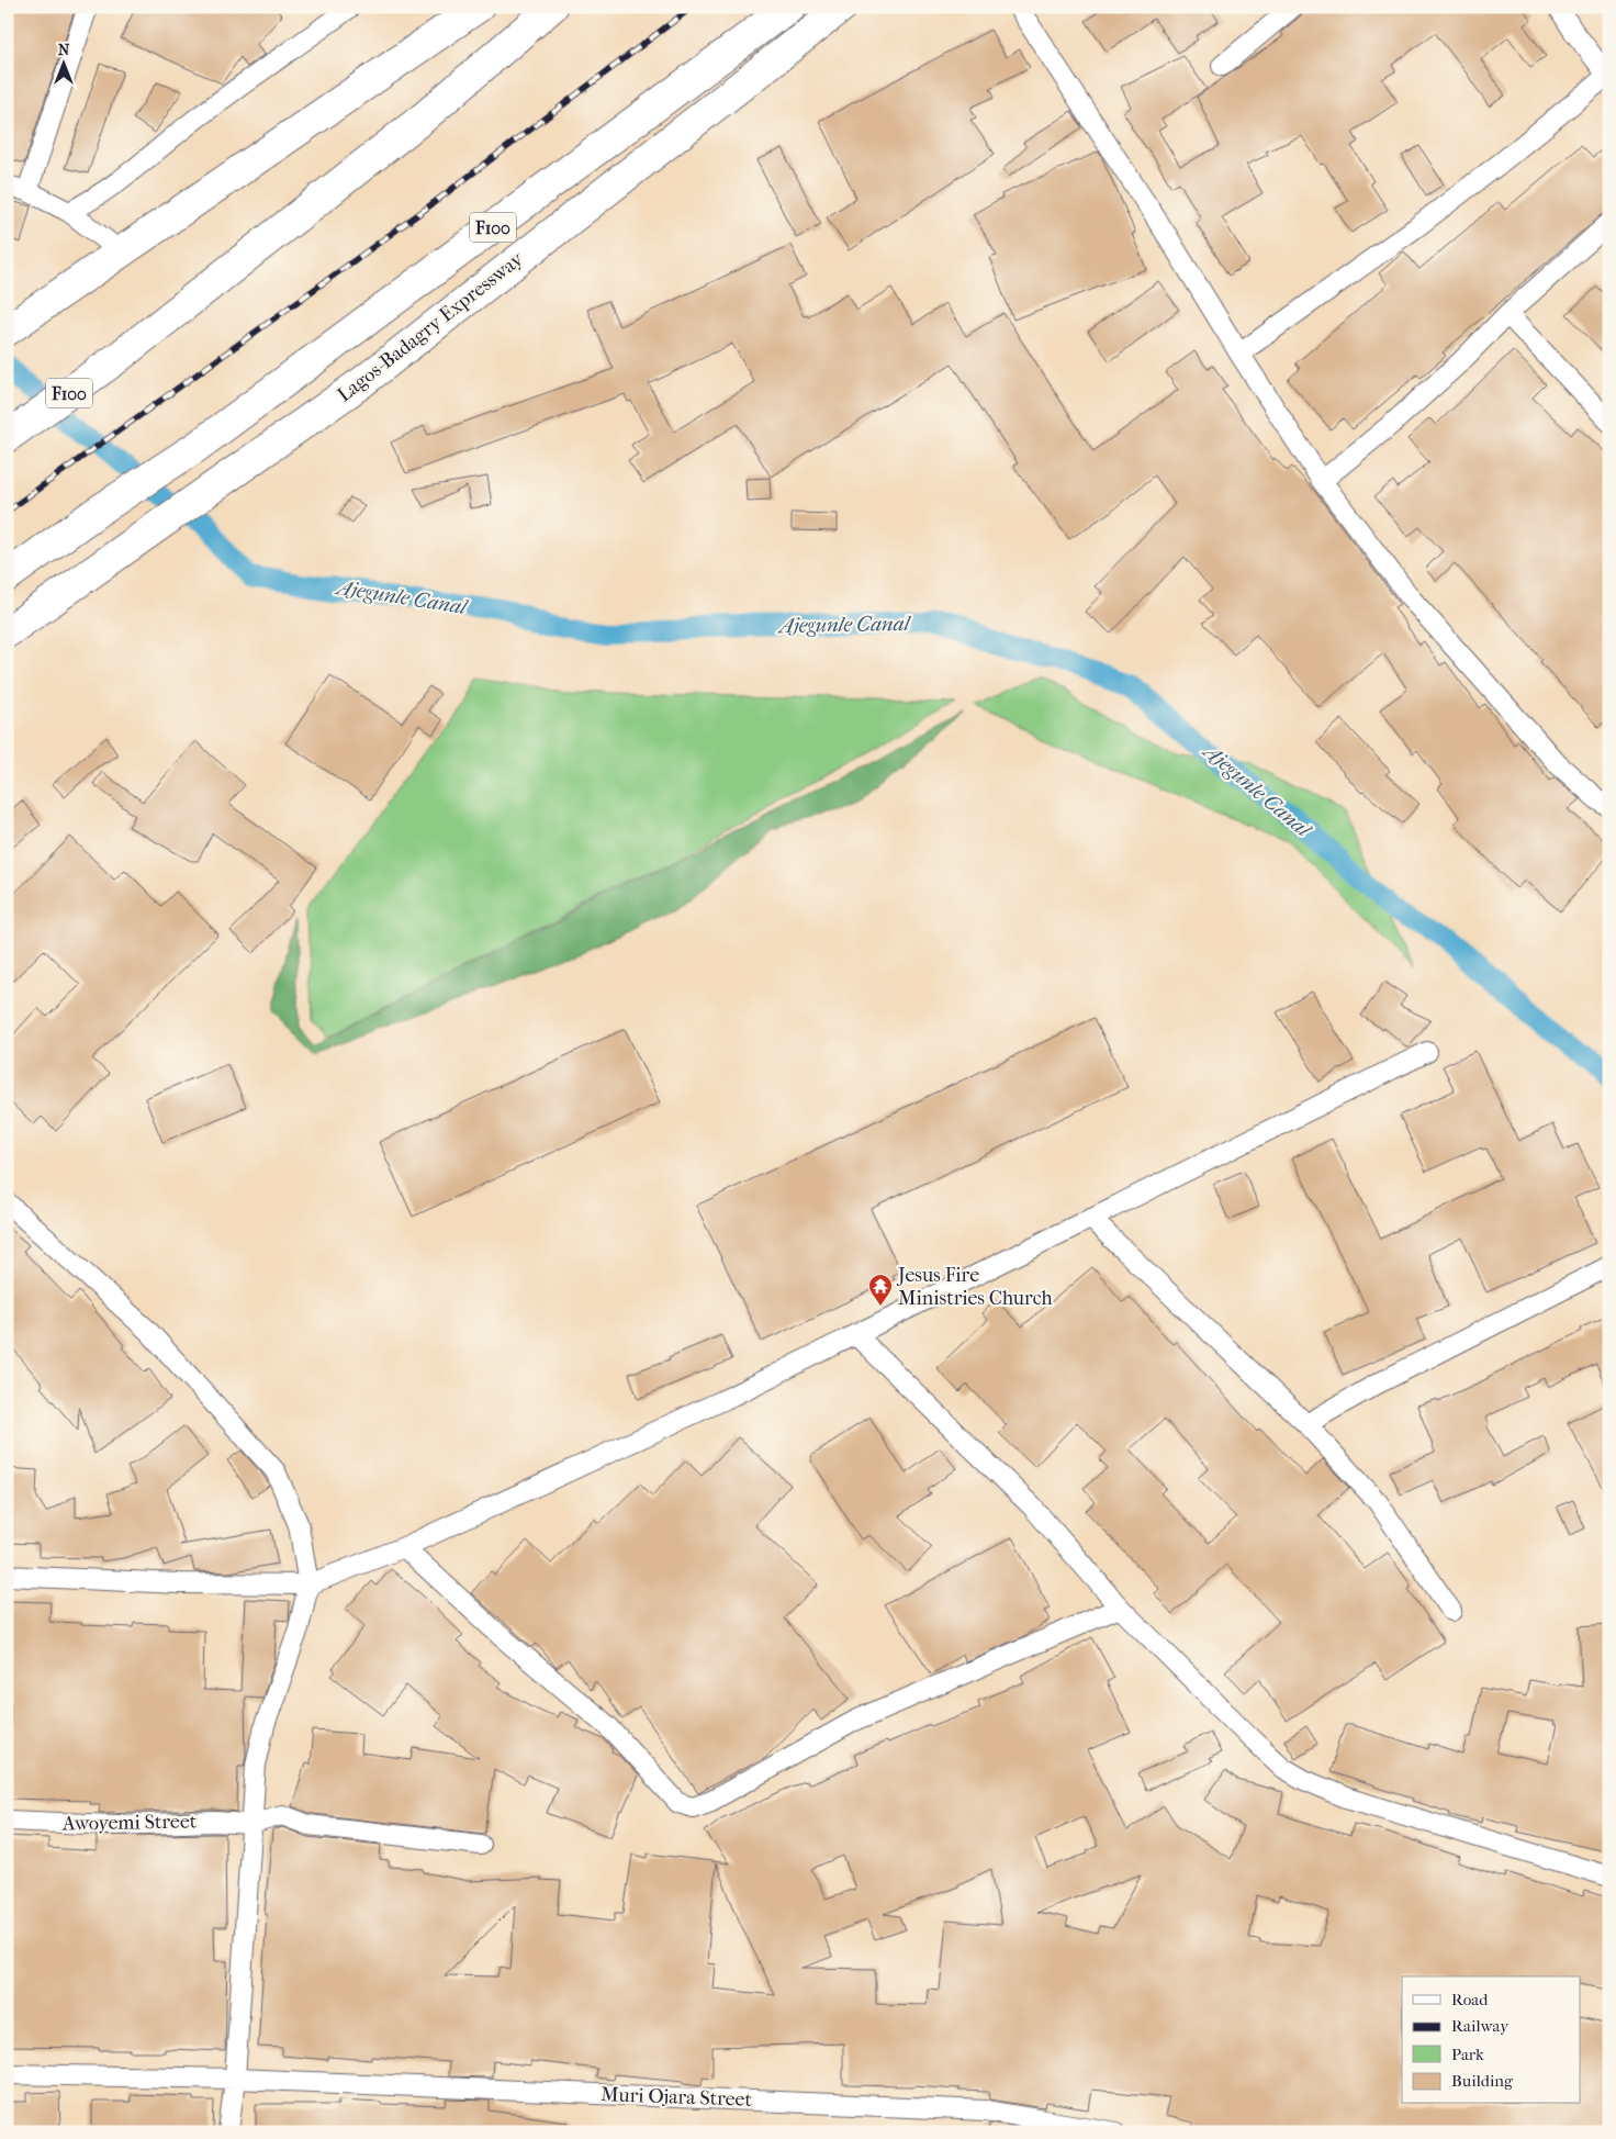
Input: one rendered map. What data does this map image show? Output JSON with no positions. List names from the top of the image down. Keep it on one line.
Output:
{"streets":{"main road":["F100","Lagos-Badagry Expressway"],"street":["Awoyemi Street","Muri Ojara Street"]},"water":["Ajegunle Canal"],"places":{"temple":["Jesus Fire Ministries Church"]},"legend":["Road","Railway","Park","Building"],"north":"top"}
